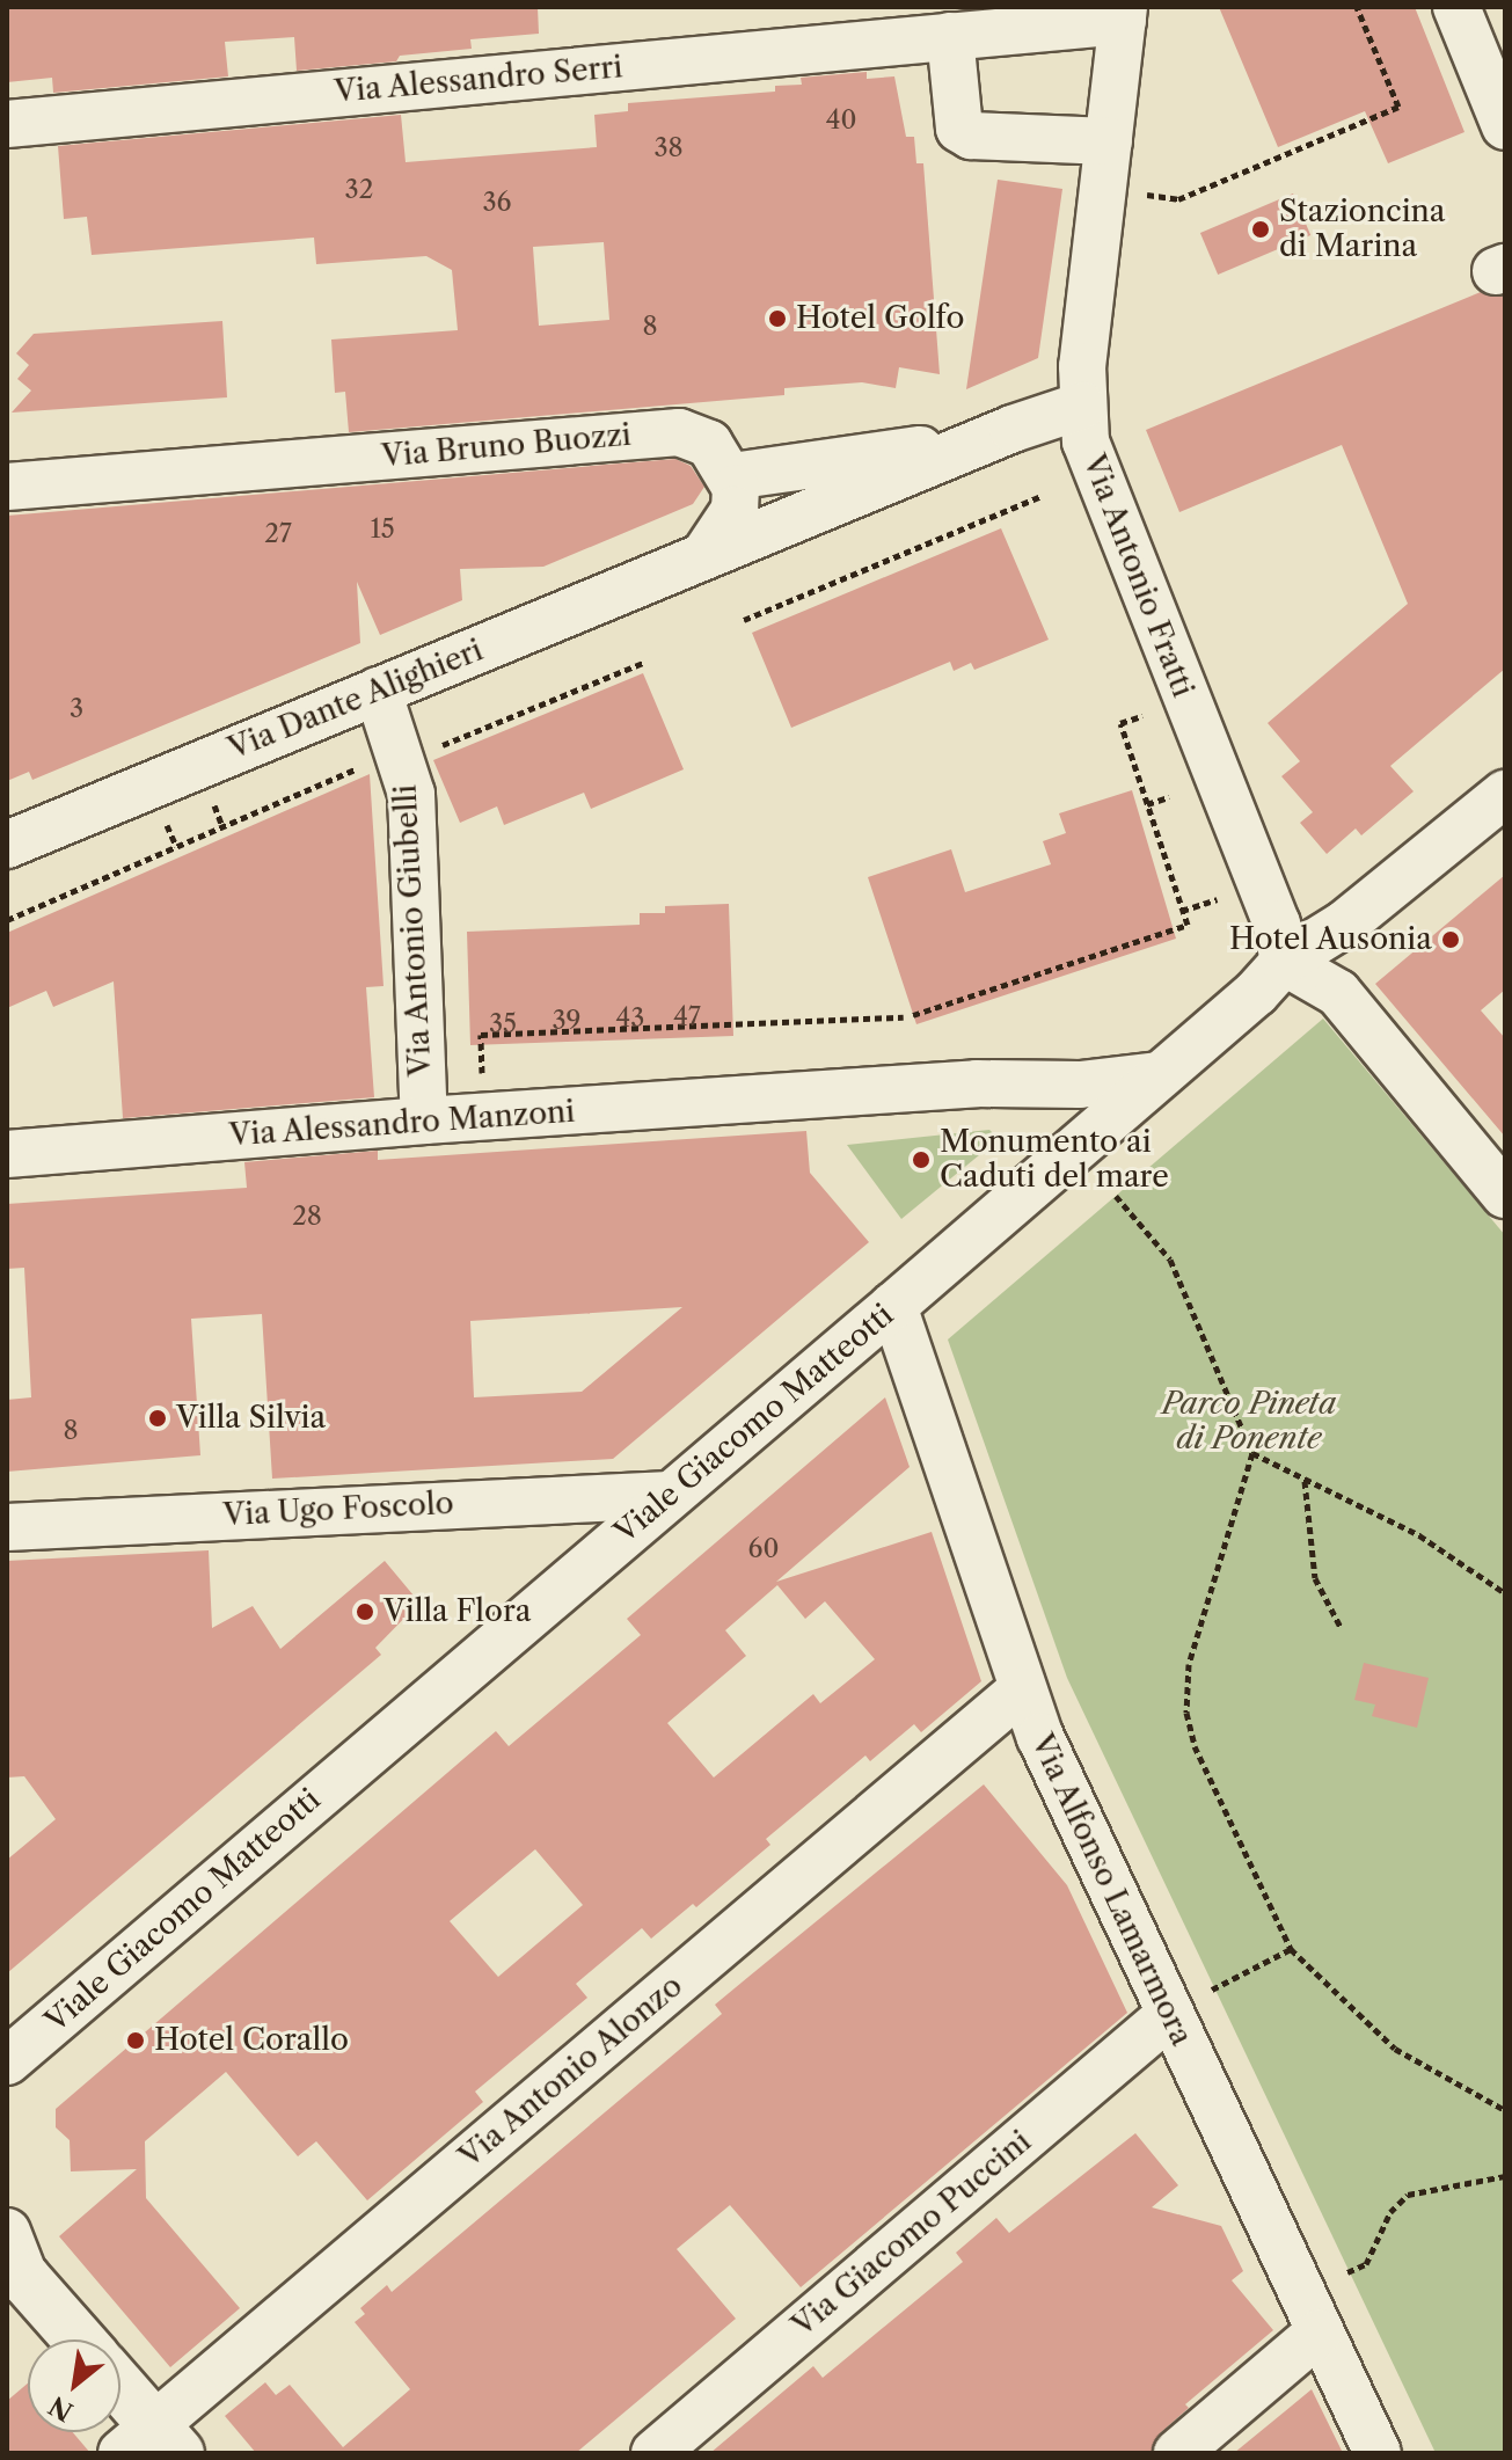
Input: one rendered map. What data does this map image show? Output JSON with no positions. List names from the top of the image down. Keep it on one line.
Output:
{"streets":{"street":["Via Alessandro Serri","Via Bruno Buozzi","Via Antonio Fratti","Via Dante Alighieri","Via Antonio Giubelli","Via Alessandro Manzoni","Viale Giacomo Matteotti","Via Ugo Foscolo","Via Alfonso Lamarmora","Via Antonio Alonzo","Via Giacomo Puccini"]},"crossings":[["Via Alessandro Serri","Via Antonio Fratti"],["Via Antonio Fratti","Via Dante Alighieri"],["Via Antonio Fratti","Viale Giacomo Matteotti"],["Via Dante Alighieri","Via Antonio Giubelli"],["Via Antonio Giubelli","Via Alessandro Manzoni"],["Via Alessandro Manzoni","Viale Giacomo Matteotti"],["Viale Giacomo Matteotti","Via Ugo Foscolo"],["Viale Giacomo Matteotti","Via Alfonso Lamarmora"],["Via Alfonso Lamarmora","Via Antonio Alonzo"],["Via Alfonso Lamarmora","Via Giacomo Puccini"]],"parks":["Parco Pineta di Ponente"],"places":["Stazioncina di Marina","Hotel Golfo","Hotel Ausonia","Monumento ai Caduti del mare","Villa Silvia","Villa Flora","Hotel Corallo"],"house_numbers":["40","38","32","36","8","15","27","3","47","43","39","35","28","8","60"],"north":"bottom left"}
